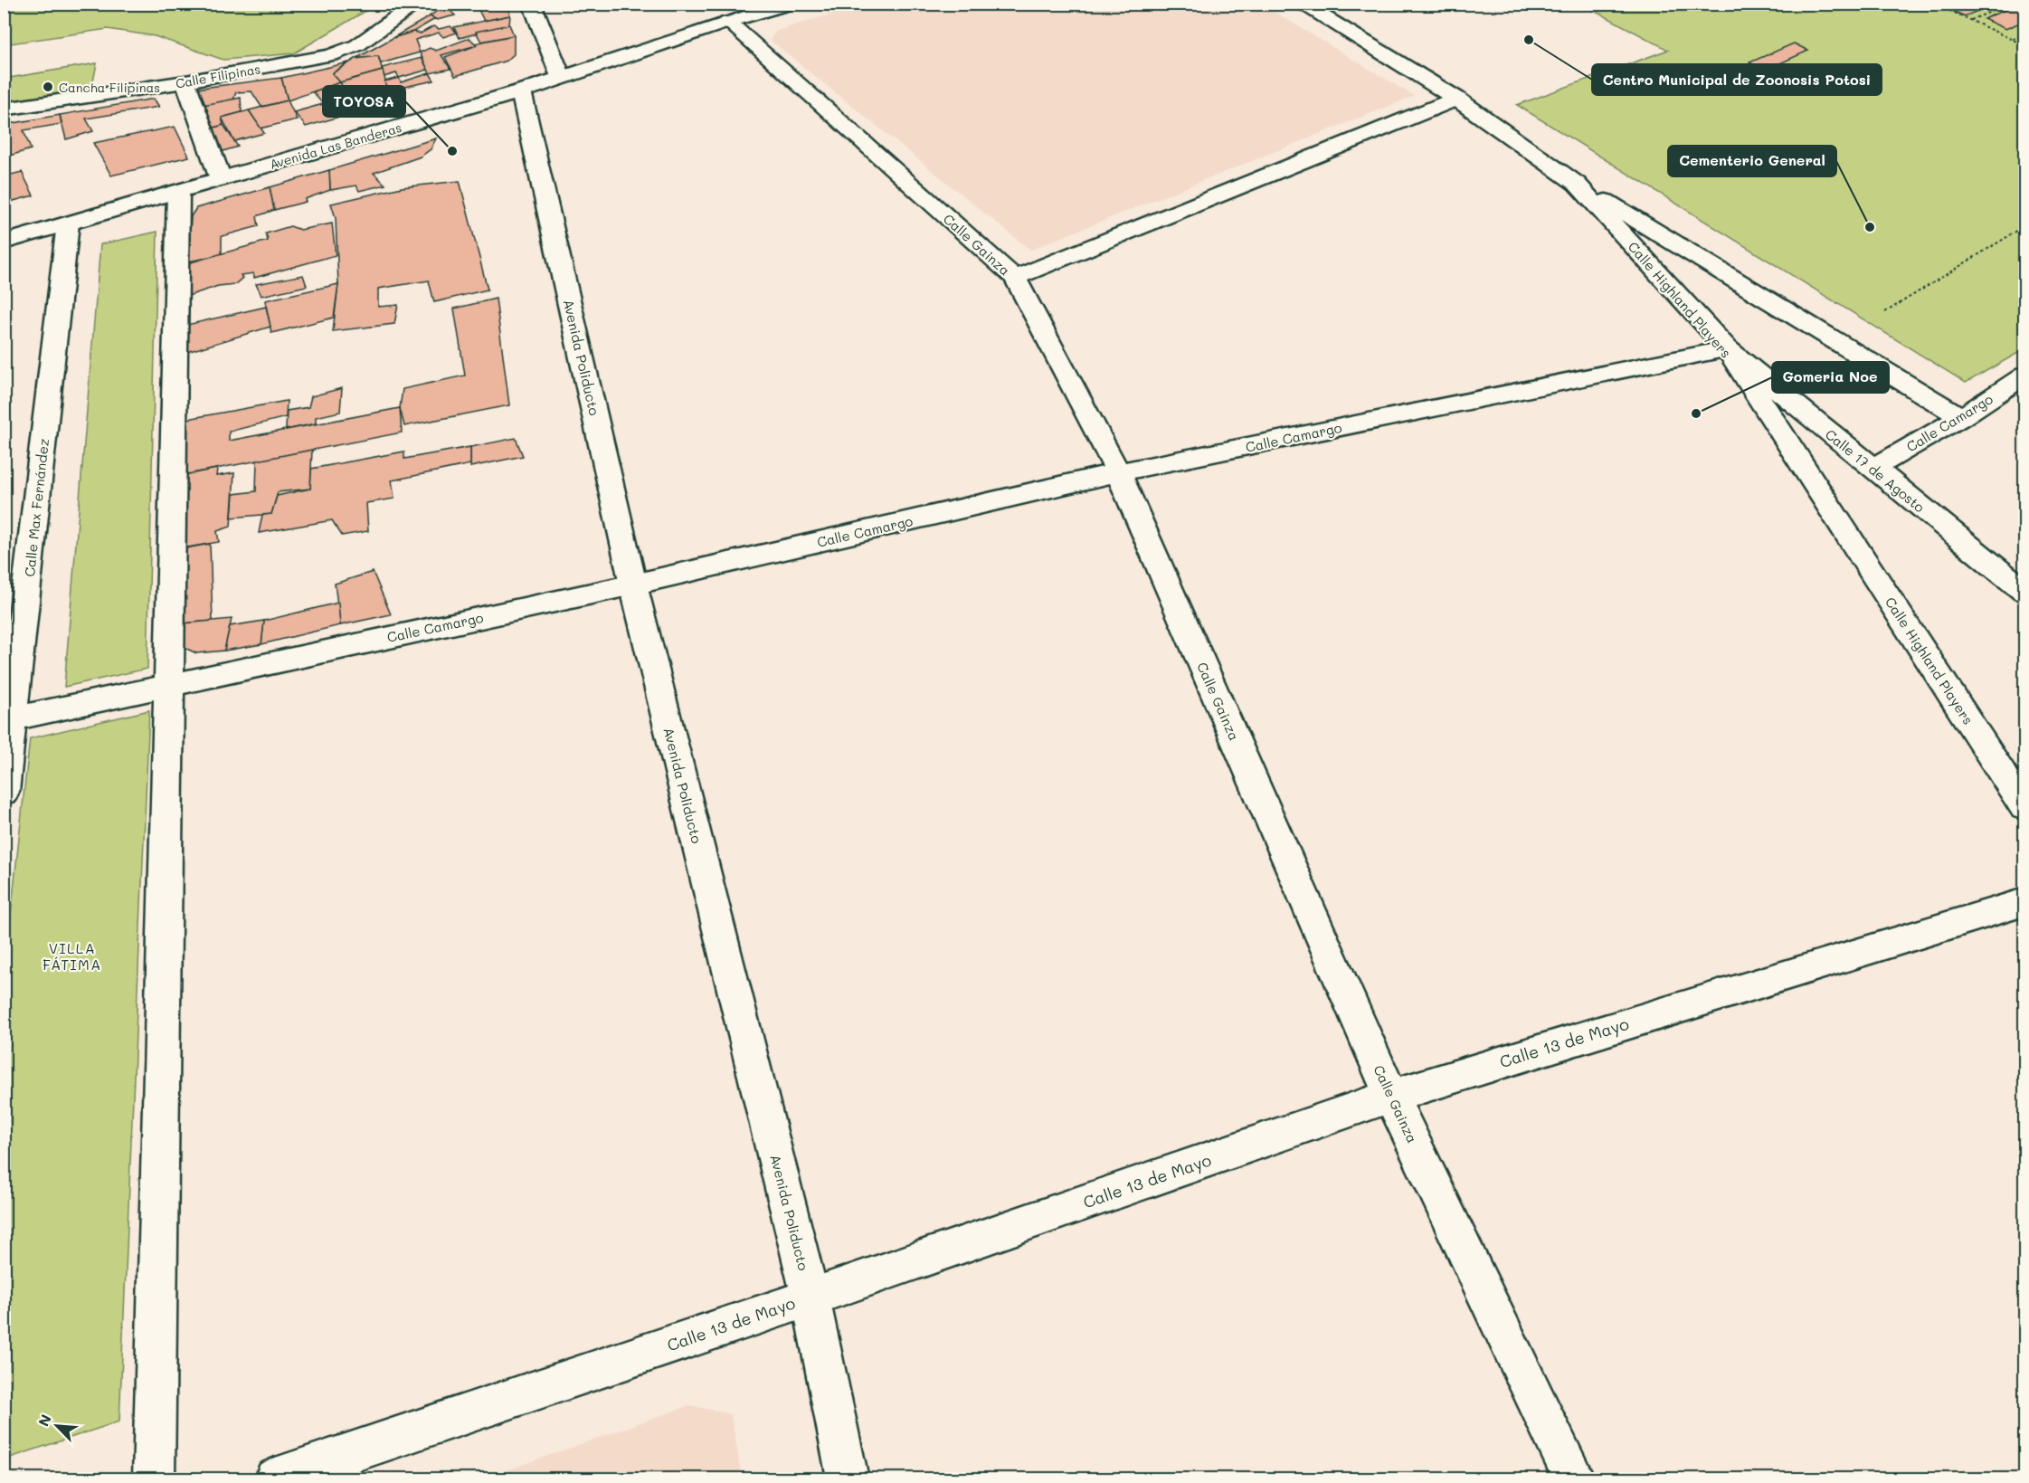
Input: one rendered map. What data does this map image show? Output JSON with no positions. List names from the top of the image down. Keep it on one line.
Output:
{"streets":{"street":["Calle Filipinas","Avenida Las Banderas","Calle Gainza","Calle Highland Players","Avenida Poliducto","Calle Camargo","Calle 17 de Agosto","Calle Max Fernández","Calle 13 de Mayo"]},"crossings":[["Avenida Las Banderas","Calle Gainza"],["Avenida Las Banderas","Avenida Poliducto"],["Avenida Las Banderas","Calle Max Fernández"],["Calle Gainza","Calle Camargo"],["Calle Gainza","Calle 13 de Mayo"],["Calle Highland Players","Calle Camargo"],["Calle Highland Players","Calle 17 de Agosto"],["Avenida Poliducto","Calle Camargo"],["Avenida Poliducto","Calle 13 de Mayo"],["Calle Camargo","Calle 17 de Agosto"],["Calle Camargo","Calle Max Fernández"]],"districts":["VILLA FÁTIMA"],"places":["Centro Municipal de Zoonosis Potosi","Cancha Filípinas","TOYOSA","Cementerio General","Gomeria Noe"],"north":"top left"}
